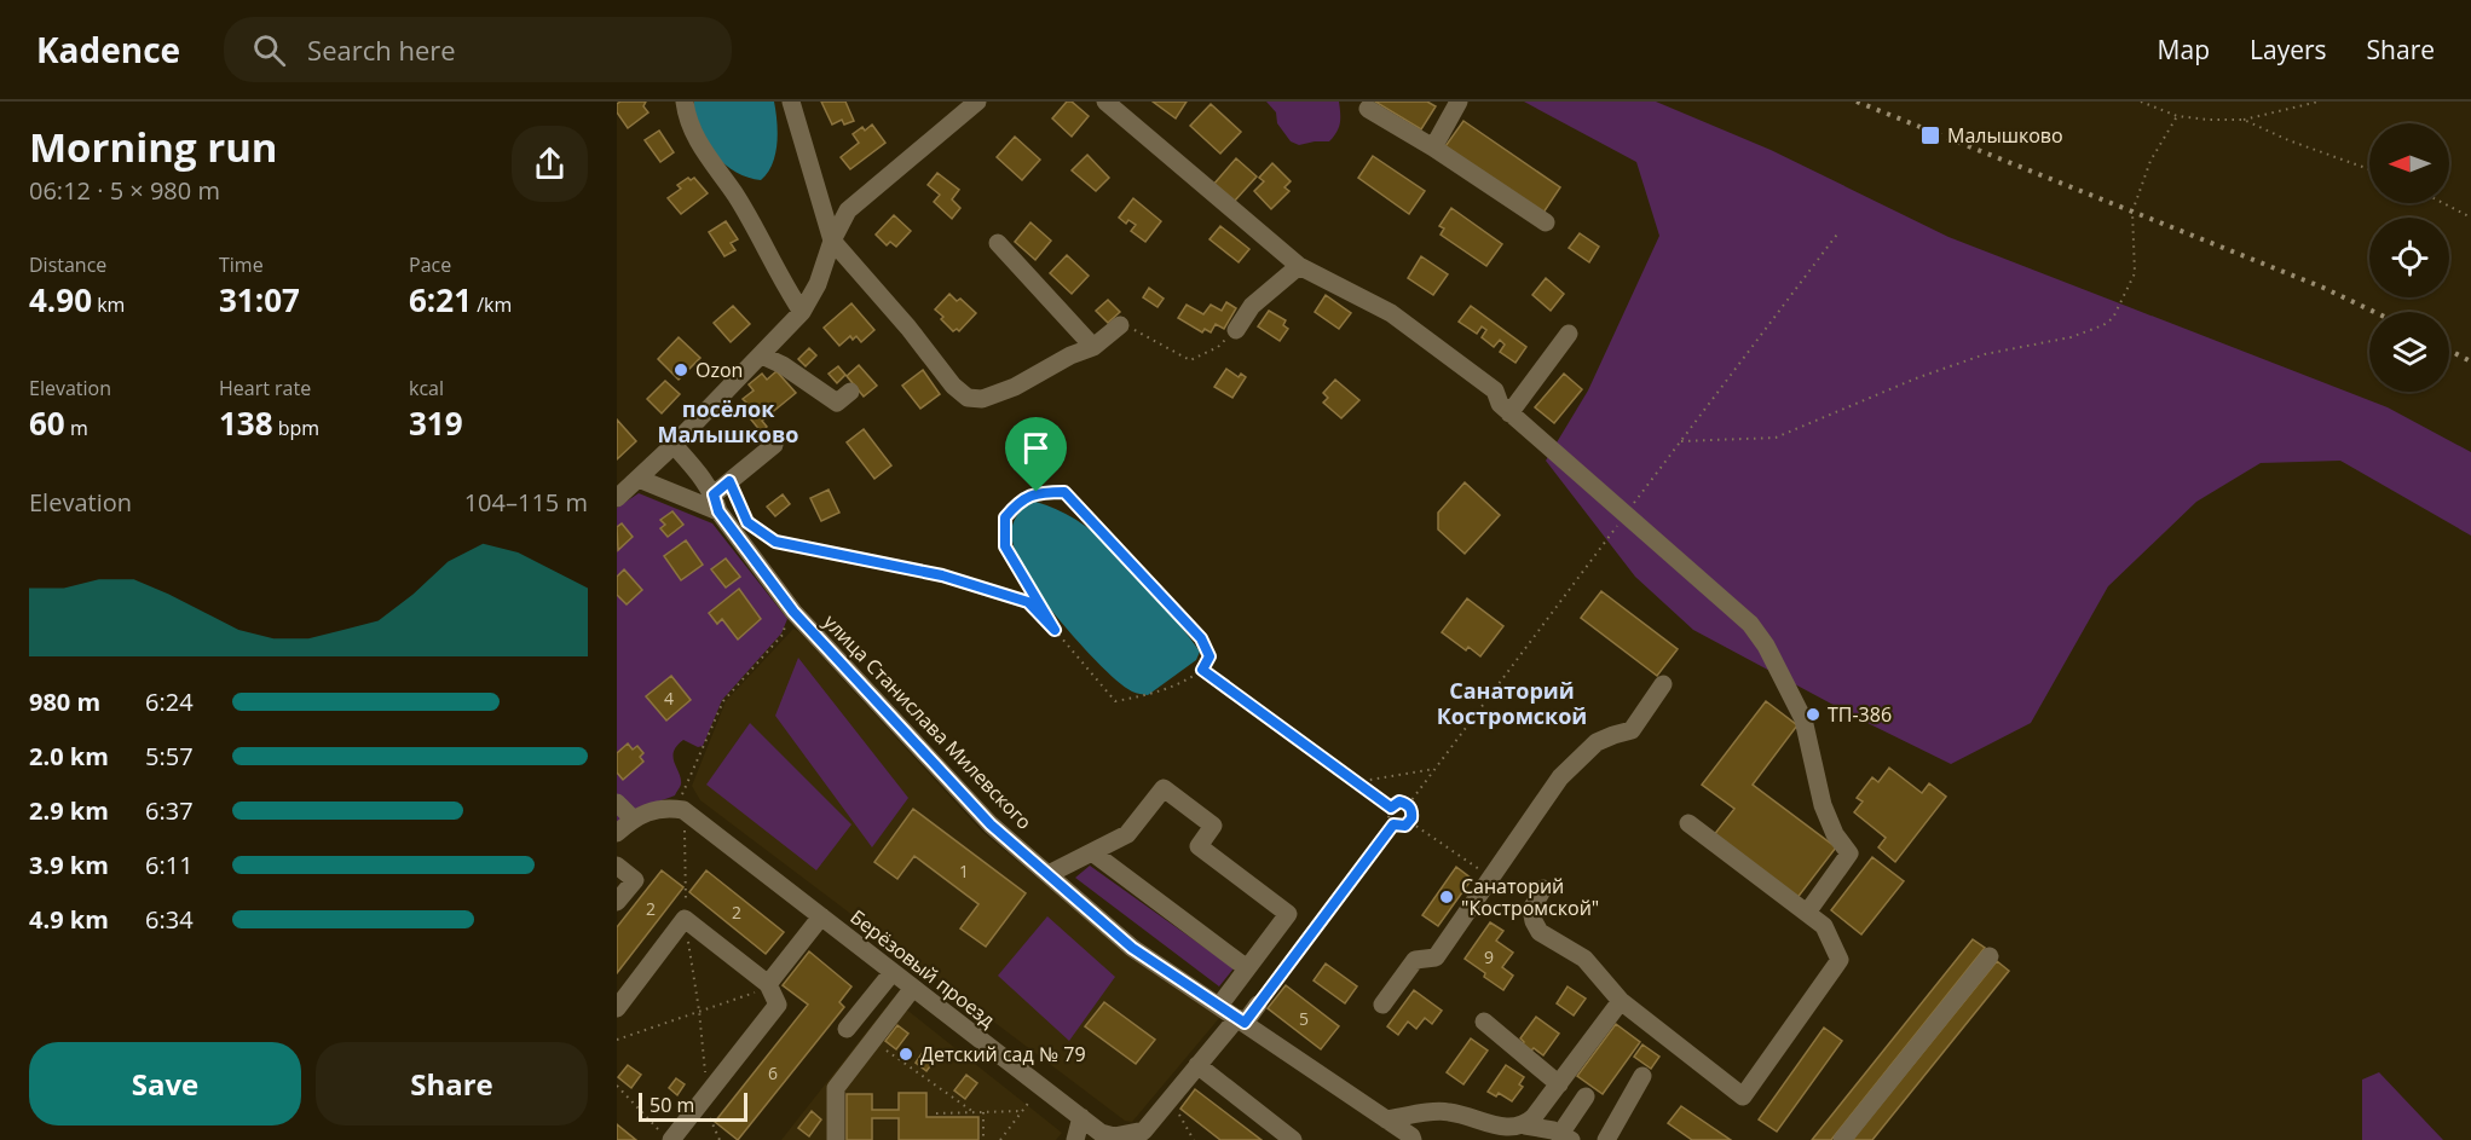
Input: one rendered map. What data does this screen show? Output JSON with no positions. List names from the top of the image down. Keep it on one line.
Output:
{"streets":{"street":["улица Станислава Милевского","Берёзовый проезд"]},"districts":["посёлок Малышково","Санаторий Костромской"],"places":{"transit":["Малышково"],"other":["Ozon","ТП-386","Санаторий \"Костромской\"","Детский сад № 79"]},"house_numbers":["4","1","2","2","9","5","6"],"scale_bar":"50 m","north":"left","page":{"header":"Kadence","search":"Search here","nav":["Map","Layers","Share"],"heading":["Morning run","06:12 · 5 × 980 m"],"stats":[["Distance","4.90 km"],["Time","31:07"],["Pace","6:21 /km"],["Elevation","60 m"],["Heart rate","138 bpm"],["kcal","319"]],"chart":["Elevation","104–115 m"],"list":[{"name":"980 m","note":"6:24"},{"name":"2.0 km","note":"5:57"},{"name":"2.9 km","note":"6:37"},{"name":"3.9 km","note":"6:11"},{"name":"4.9 km","note":"6:34"}],"buttons":["Save","Share"],"scale":"50 m"}}
